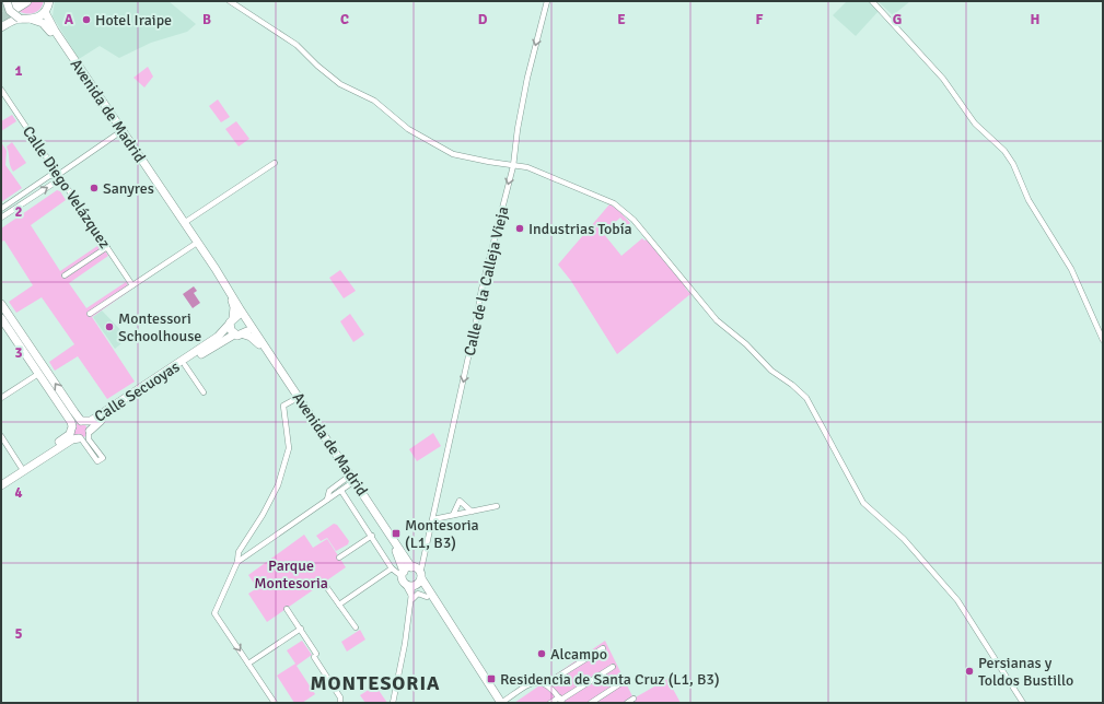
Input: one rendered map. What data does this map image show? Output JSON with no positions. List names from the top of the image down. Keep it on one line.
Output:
{"streets":{"main road":["Avenida de Madrid","Calle Secuoyas"],"street":["Calle Diego Velázquez","Calle de la Calleja Vieja"]},"crossings":[["Avenida de Madrid","Calle de la Calleja Vieja"],["Avenida de Madrid","Calle Secuoyas"]],"one_way":["Calle de la Calleja Vieja"],"districts":["MONTESORIA"],"parks":["Parque Montesoria"],"places":{"other":["Hotel Iraipe","Sanyres","Industrias Tobía","Montessori Schoolhouse","Alcampo","Persianas y Toldos Bustillo"],"transit":["Montesoria (L1, B3)","Residencia de Santa Cruz (L1, B3)"]},"grid":{"columns":["A","B","C","D","E","F","G","H"],"rows":["1","2","3","4","5"]}}
